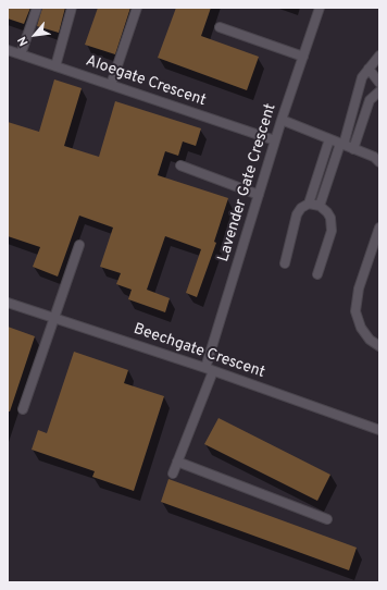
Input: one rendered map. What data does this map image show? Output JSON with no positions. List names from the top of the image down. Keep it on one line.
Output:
{"streets":{"lane":["Aloegate Crescent","Lavender Gate Crescent","Beechgate Crescent"]},"crossings":[["Aloegate Crescent","Lavender Gate Crescent"],["Lavender Gate Crescent","Beechgate Crescent"]],"north":"bottom left"}
